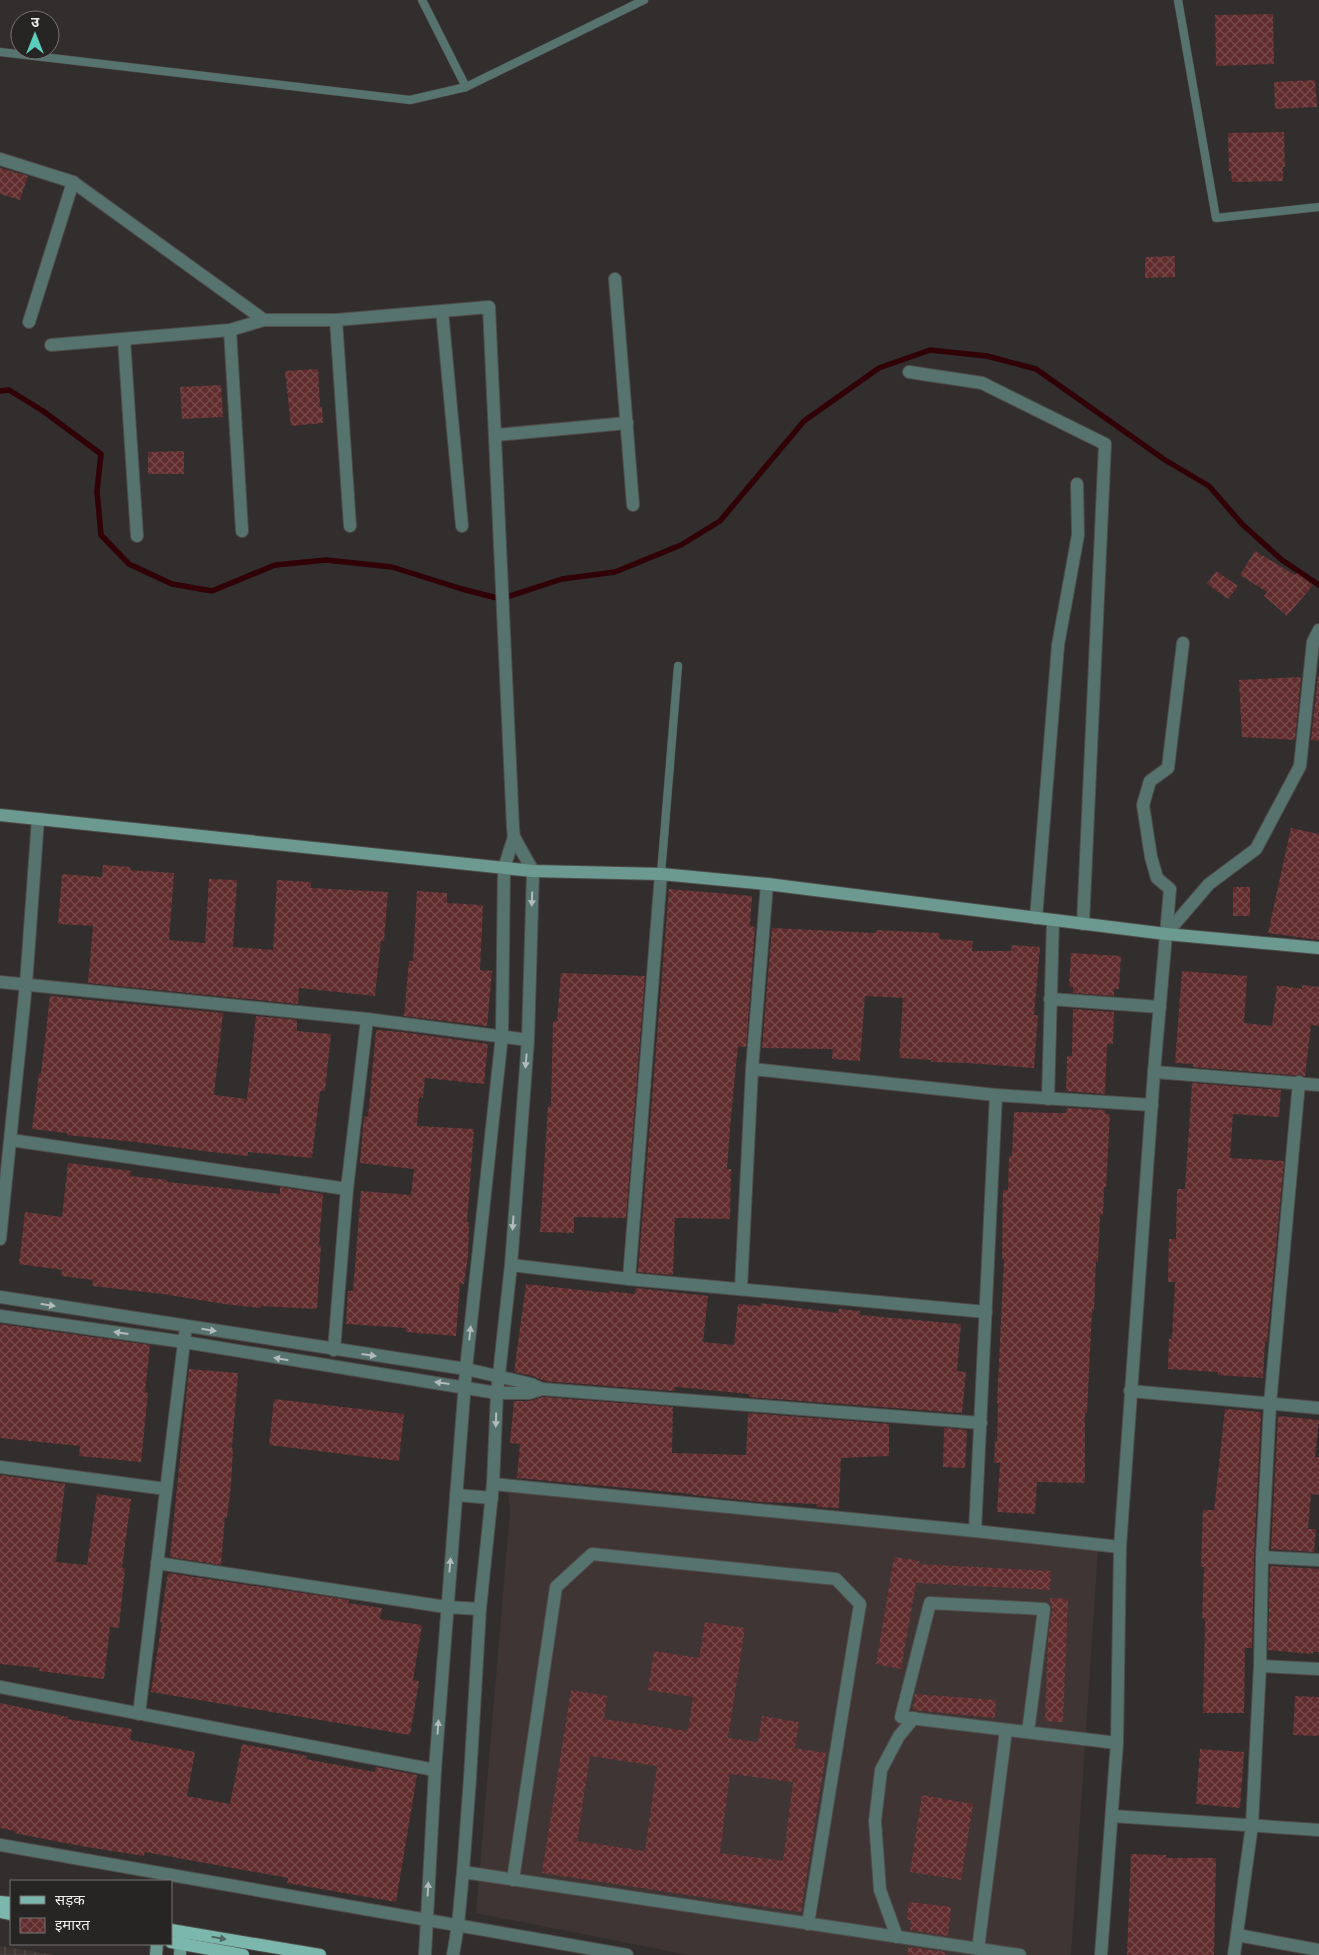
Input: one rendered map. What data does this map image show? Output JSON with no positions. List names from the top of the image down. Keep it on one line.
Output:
{"legend":["सड़क","इमारत"],"north":"top"}
